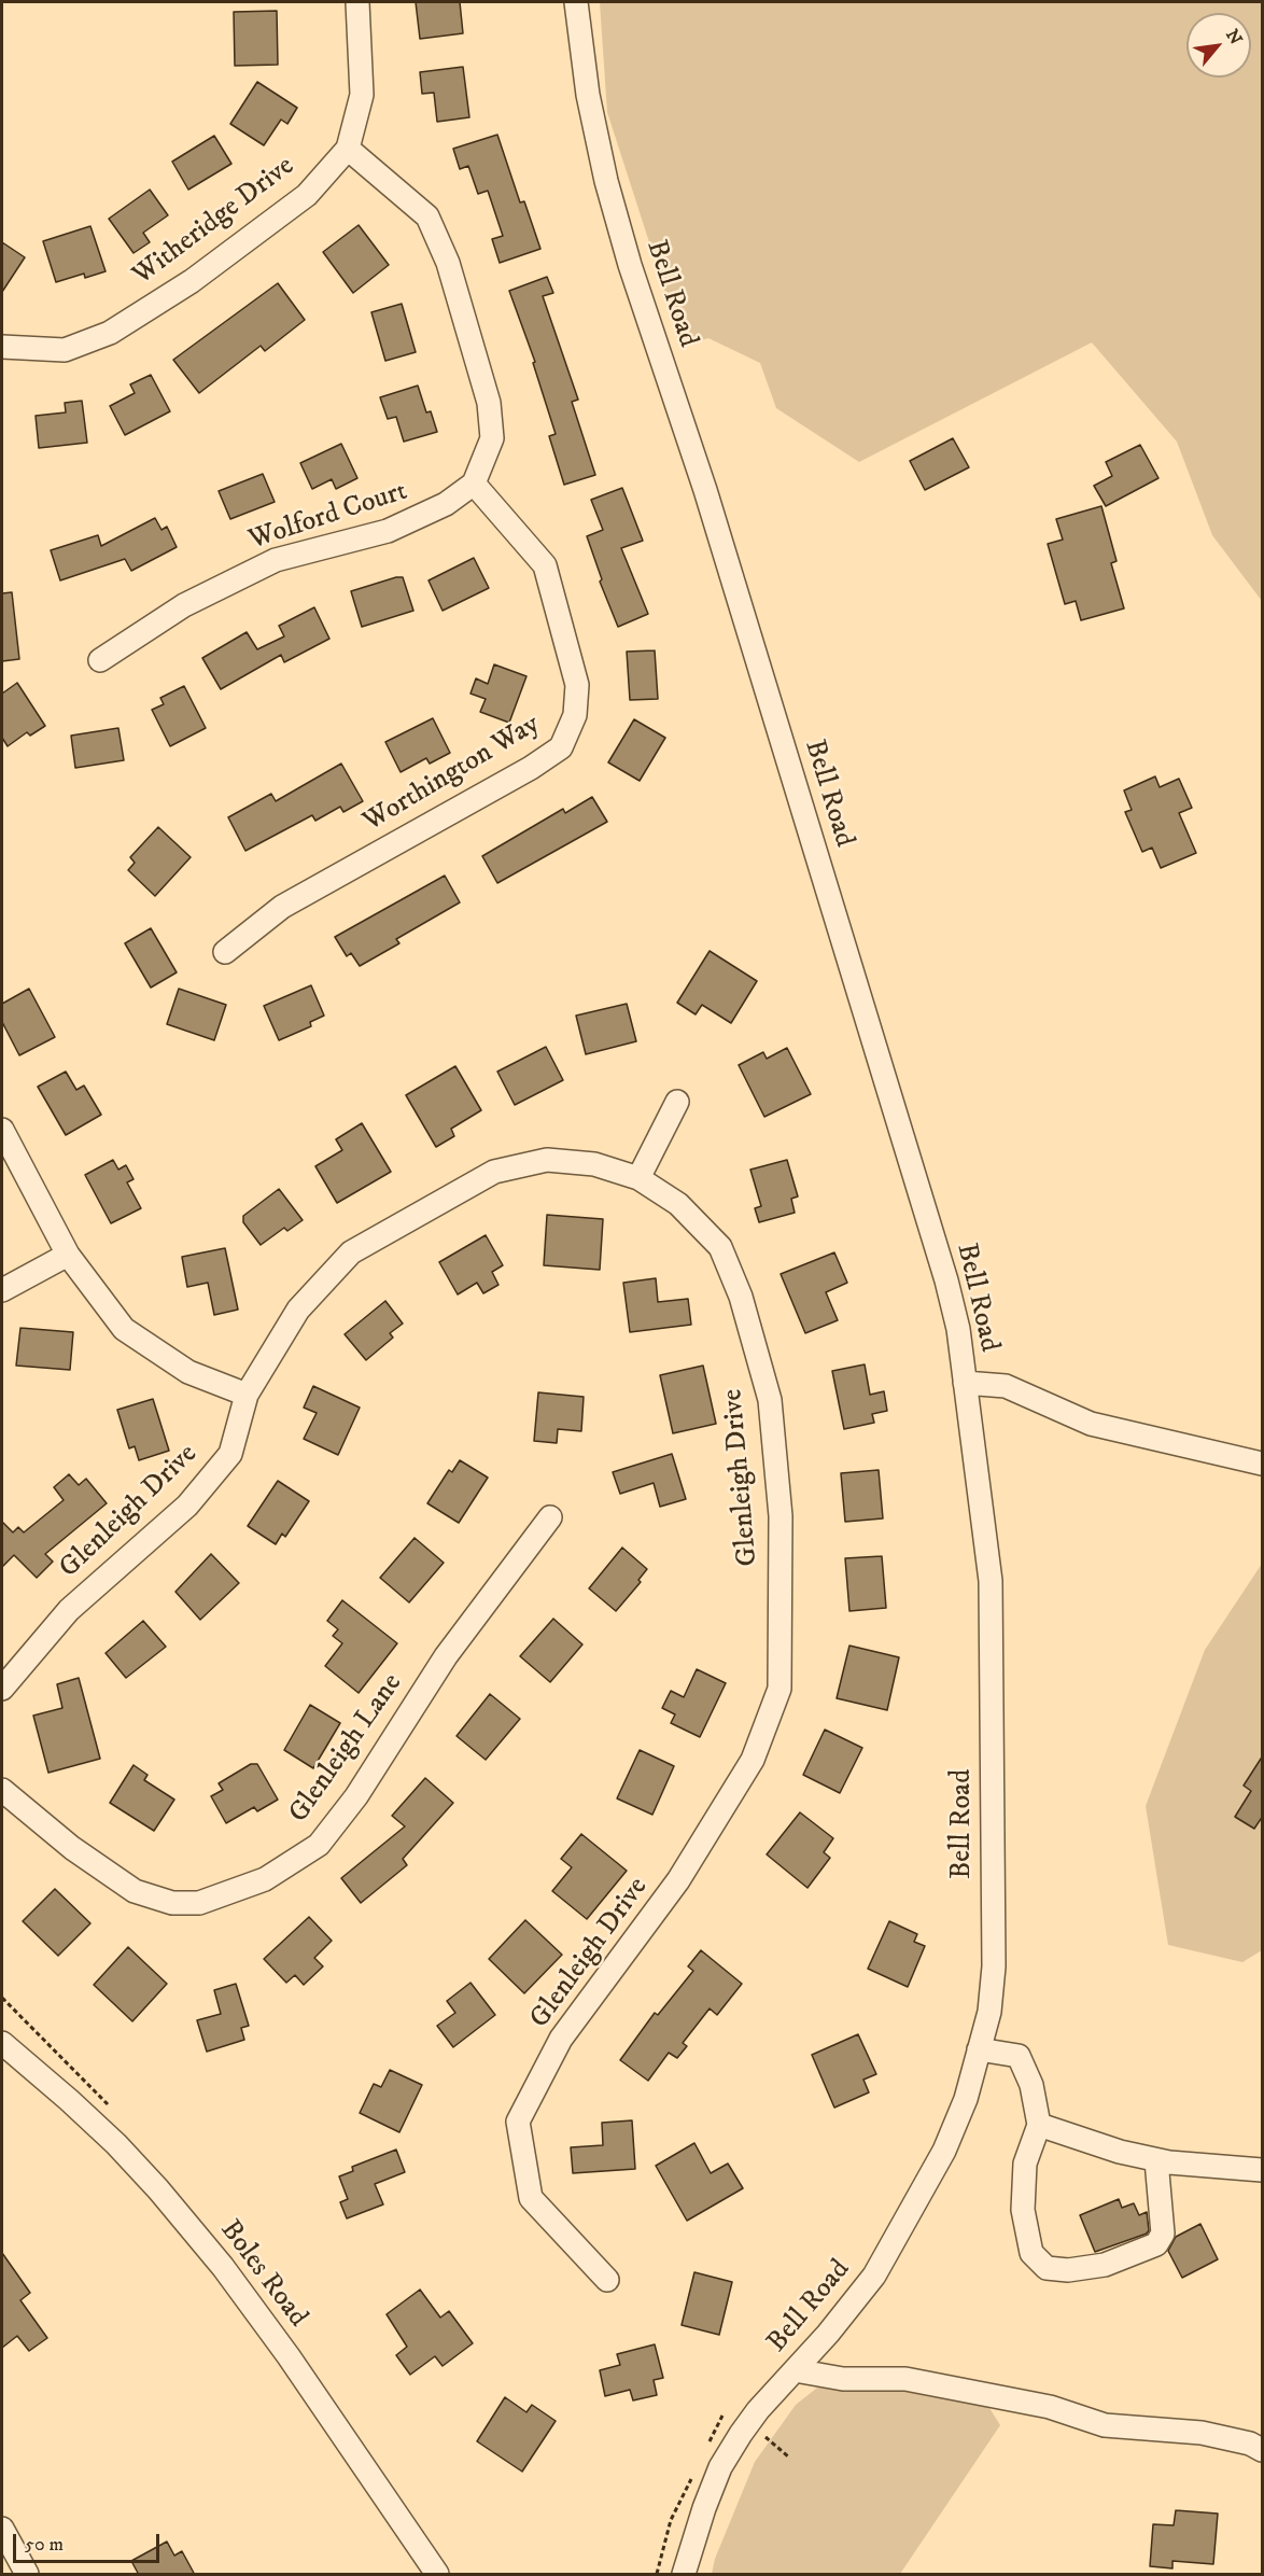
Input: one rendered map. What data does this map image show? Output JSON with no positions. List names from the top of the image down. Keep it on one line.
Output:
{"streets":{"street":["Witheridge Drive","Bell Road","Wolford Court","Worthington Way","Glenleigh Drive","Glenleigh Lane","Boles Road"]},"crossings":[["Wolford Court","Worthington Way"]],"scale_bar":"50 m","north":"top right"}
